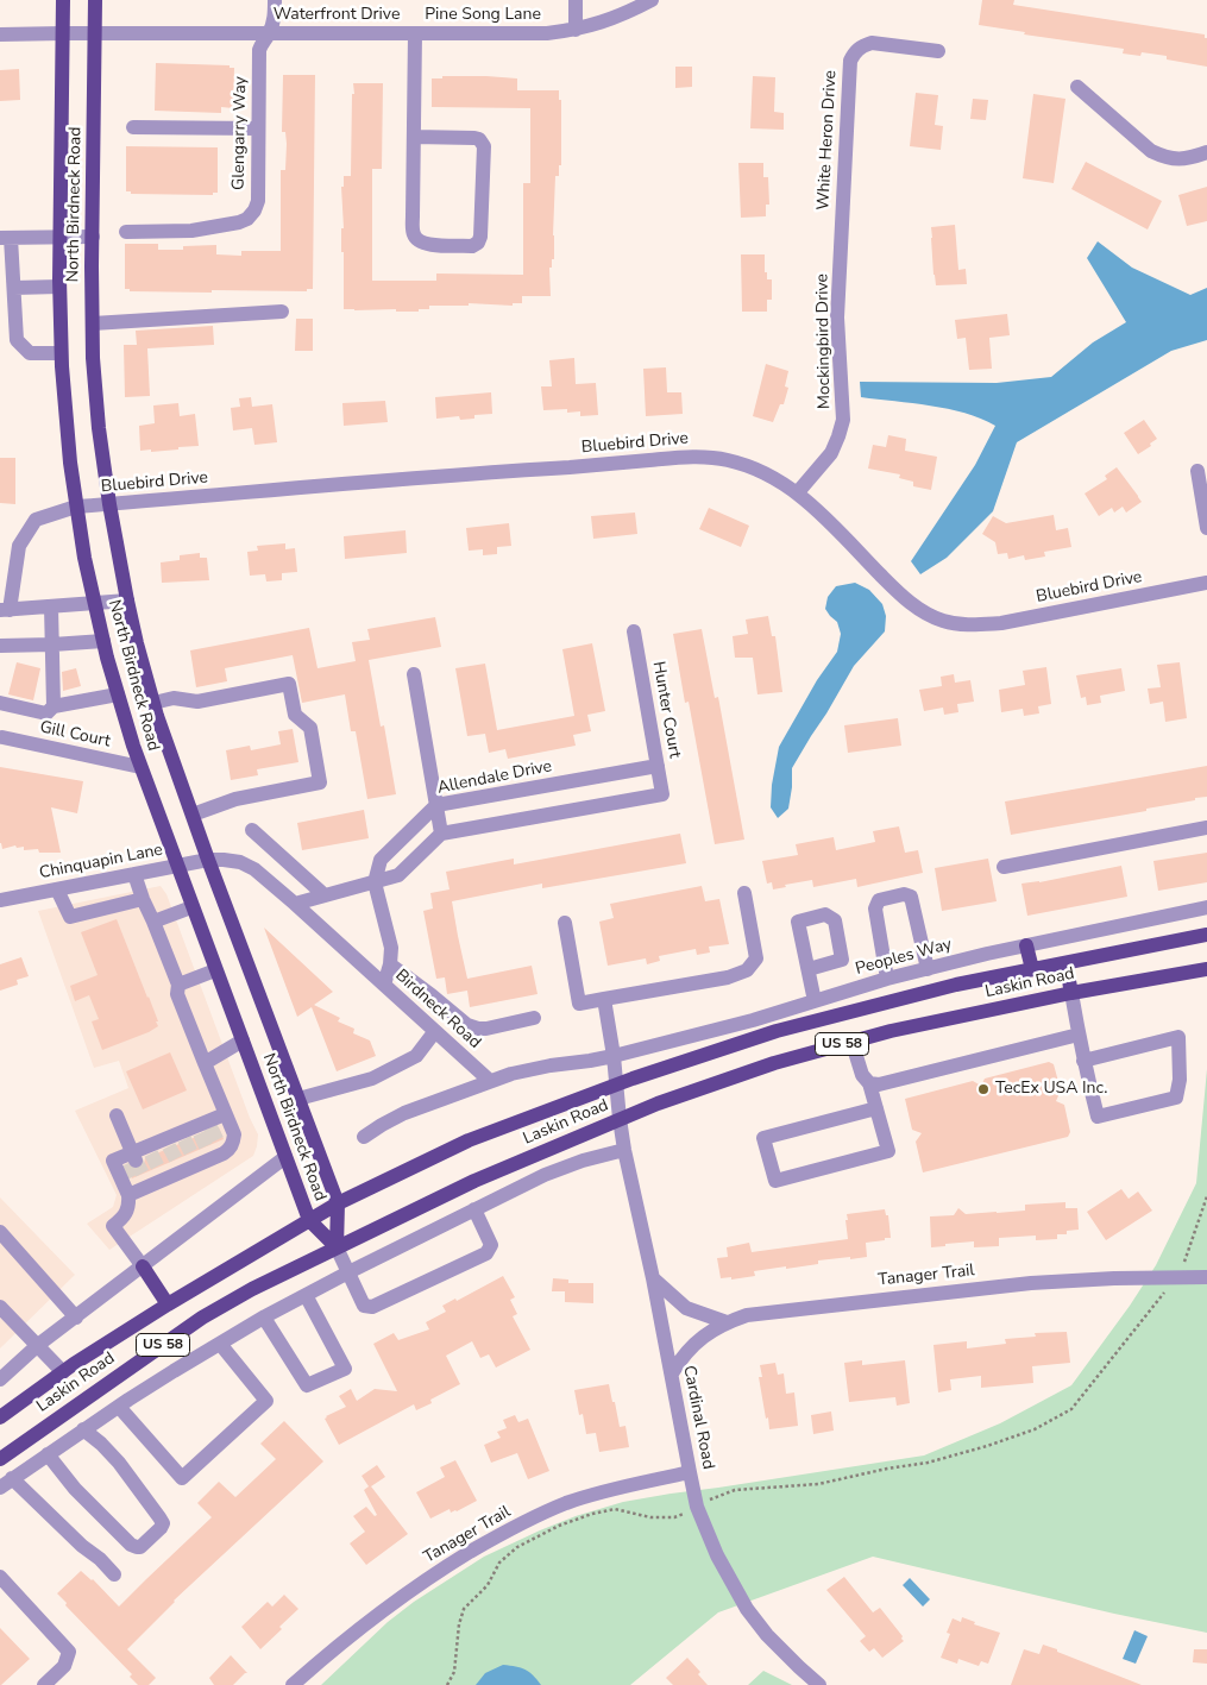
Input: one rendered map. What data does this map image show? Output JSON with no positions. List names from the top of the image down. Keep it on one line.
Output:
{"streets":{"main road":["North Birdneck Road","Laskin Road","US 58"],"street":["Waterfront Drive","Pine Song Lane","Glengarry Way","White Heron Drive","Mockingbird Drive","Bluebird Drive","Hunter Court","Gill Court","Allendale Drive","Chinquapin Lane","Peoples Way","Birdneck Road","Tanager Trail","Cardinal Road"]},"crossings":[["Waterfront Drive","Pine Song Lane"],["Waterfront Drive","Glengarry Way"],["Waterfront Drive","North Birdneck Road"],["White Heron Drive","Mockingbird Drive"],["North Birdneck Road","Bluebird Drive"],["North Birdneck Road","Gill Court"],["North Birdneck Road","Chinquapin Lane"],["North Birdneck Road","Laskin Road"],["North Birdneck Road","Birdneck Road"],["Mockingbird Drive","Bluebird Drive"],["Hunter Court","Allendale Drive"],["Chinquapin Lane","Birdneck Road"],["Laskin Road","Cardinal Road"],["Tanager Trail","Cardinal Road"]],"places":["TecEx USA Inc."]}
